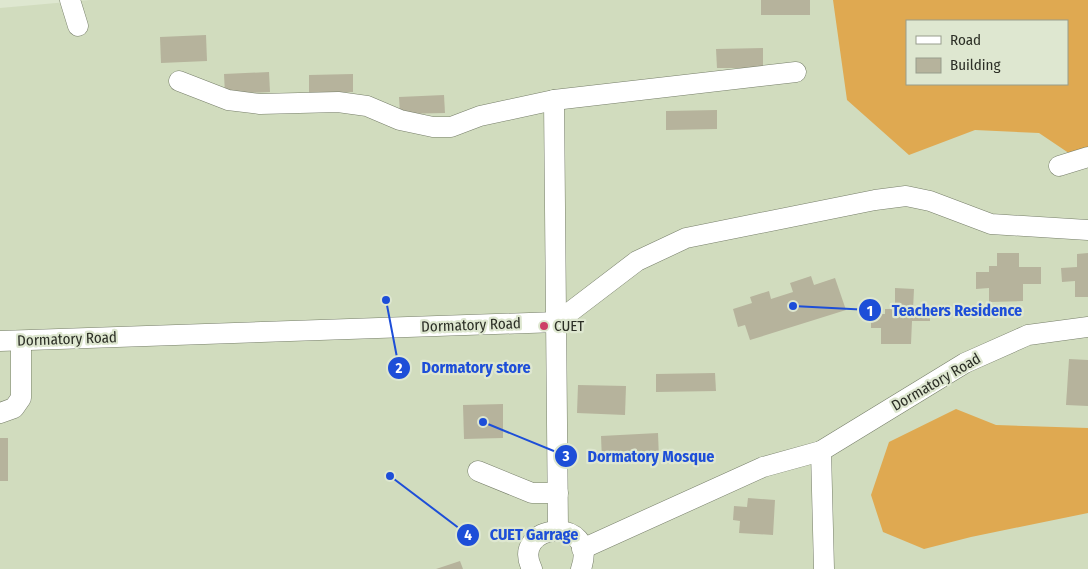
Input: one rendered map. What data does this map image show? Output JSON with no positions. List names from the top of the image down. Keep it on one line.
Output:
{"streets":{"street":["Dormatory Road"]},"places":["Dormatory store","Teachers Residence","CUET","Dormatory Mosque","CUET Garrage"],"legend":["Road","Building"]}
